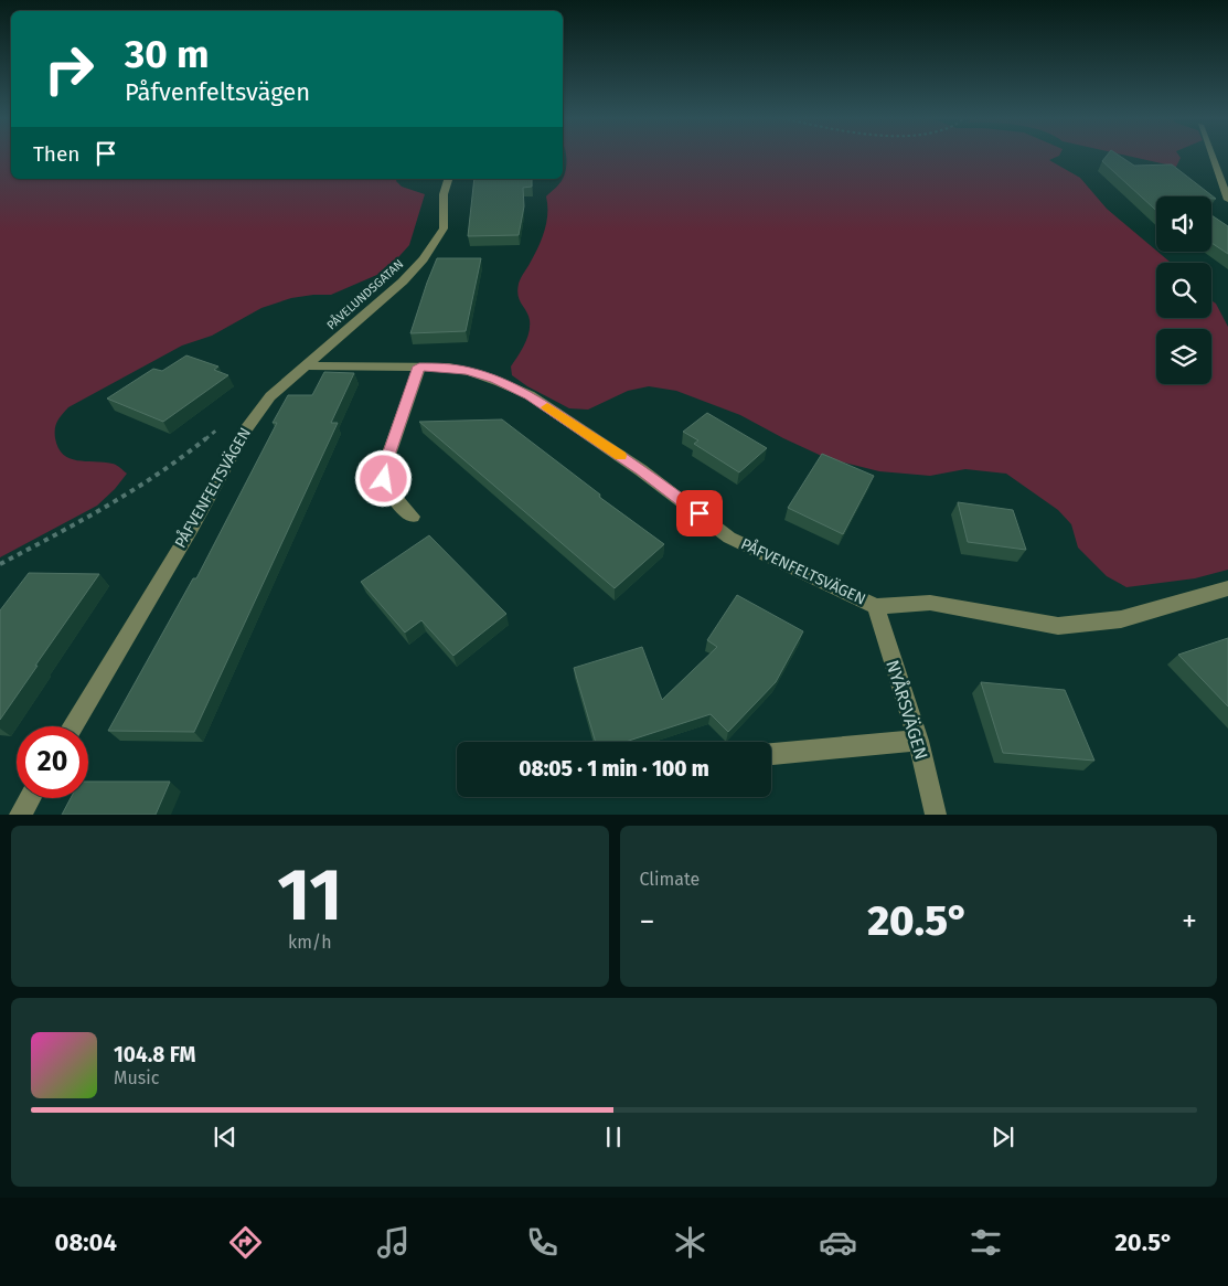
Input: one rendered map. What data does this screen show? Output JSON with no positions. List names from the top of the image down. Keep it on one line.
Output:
{"streets":{"street":["PÅVELUNDSGATAN","PÅFVENFELTSVÄGEN","NYÅRSVÄGEN"]},"crossings":[["PÅVELUNDSGATAN","PÅFVENFELTSVÄGEN"],["PÅFVENFELTSVÄGEN","NYÅRSVÄGEN"]],"page":{"turn":["30 m","Påfvenfeltsvägen"],"then":"Then","limit":"20","trip":"08:05 · 1 min · 100 m","tile":[["11","km/h"],"Climate"],"heat":["−","20.5°","+"],"song":["104.8 FM","Music"],"tabs":["08:04","20.5°"]}}
